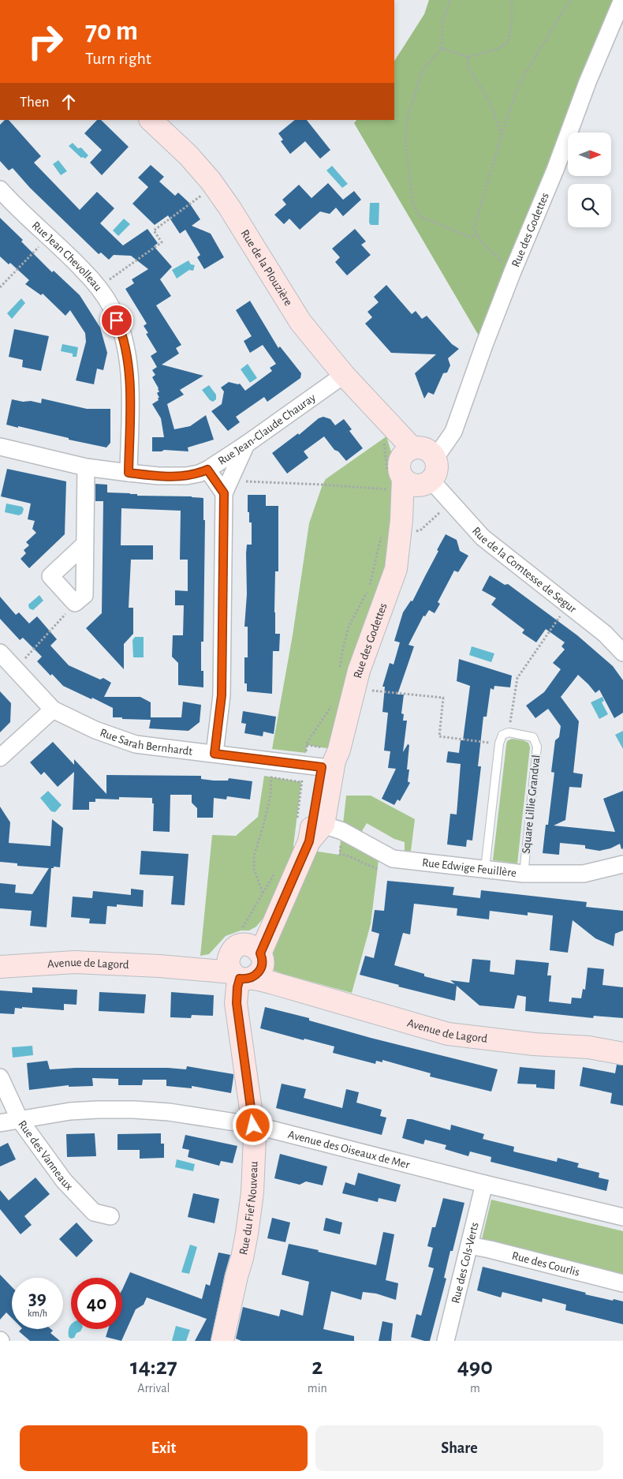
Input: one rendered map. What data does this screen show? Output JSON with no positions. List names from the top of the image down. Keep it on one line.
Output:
{"streets":{"street":["Rue des Godettes","Rue Jean Chevolleau","Rue de la Plouzière","Rue Jean-Claude Chauray","Rue de la Comtesse de Segur","Rue Sarah Bernhardt","Rue Edwige Feuillère","Avenue de Lagord","Avenue des Oiseaux de Mer","Rue des Vanneaux","Rue du Fief Nouveau","Rue des Cols-Verts","Rue des Courlis"],"lane":["Square Lillie Grandval"]},"crossings":[["Rue des Godettes","Rue de la Comtesse de Segur"],["Rue des Godettes","Rue Sarah Bernhardt"],["Rue Jean Chevolleau","Rue Jean-Claude Chauray"],["Rue de la Plouzière","Rue Jean-Claude Chauray"],["Square Lillie Grandval","Rue Edwige Feuillère"],["Avenue de Lagord","Rue du Fief Nouveau"],["Avenue des Oiseaux de Mer","Rue des Vanneaux"],["Avenue des Oiseaux de Mer","Rue du Fief Nouveau"],["Avenue des Oiseaux de Mer","Rue des Cols-Verts"],["Rue des Cols-Verts","Rue des Courlis"]],"north":"right","page":{"turn":["70 m","Turn right"],"then":"Then","speed":"39 km/h","limit":"40","eta":["14:27","Arrival","2","min","490","m"],"buttons":["Exit","Share"]}}
